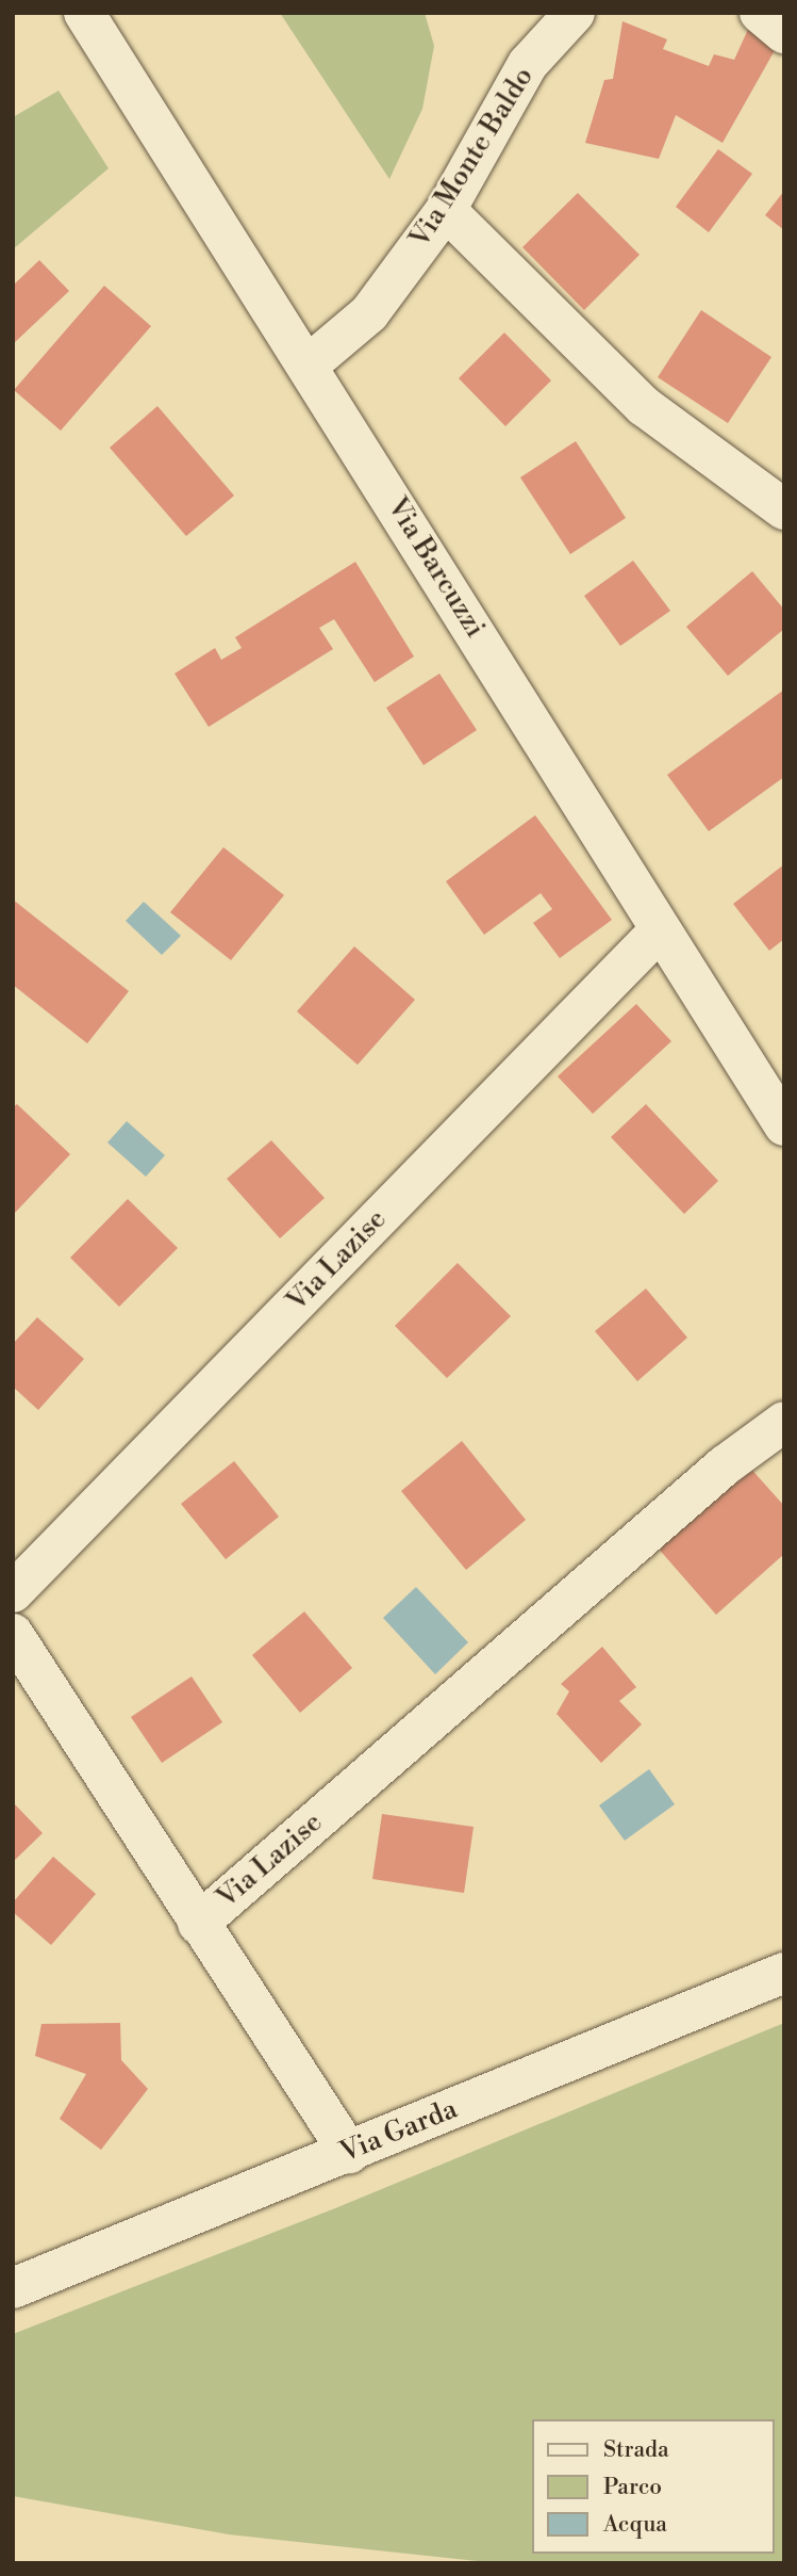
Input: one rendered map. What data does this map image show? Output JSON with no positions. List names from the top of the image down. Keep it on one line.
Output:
{"streets":{"street":["Via Monte Baldo","Via Barcuzzi","Via Lazise","Via Garda"]},"crossings":[["Via Monte Baldo","Via Barcuzzi"],["Via Barcuzzi","Via Lazise"],["Via Lazise","Via Garda"]],"legend":["Strada","Parco","Acqua"]}
